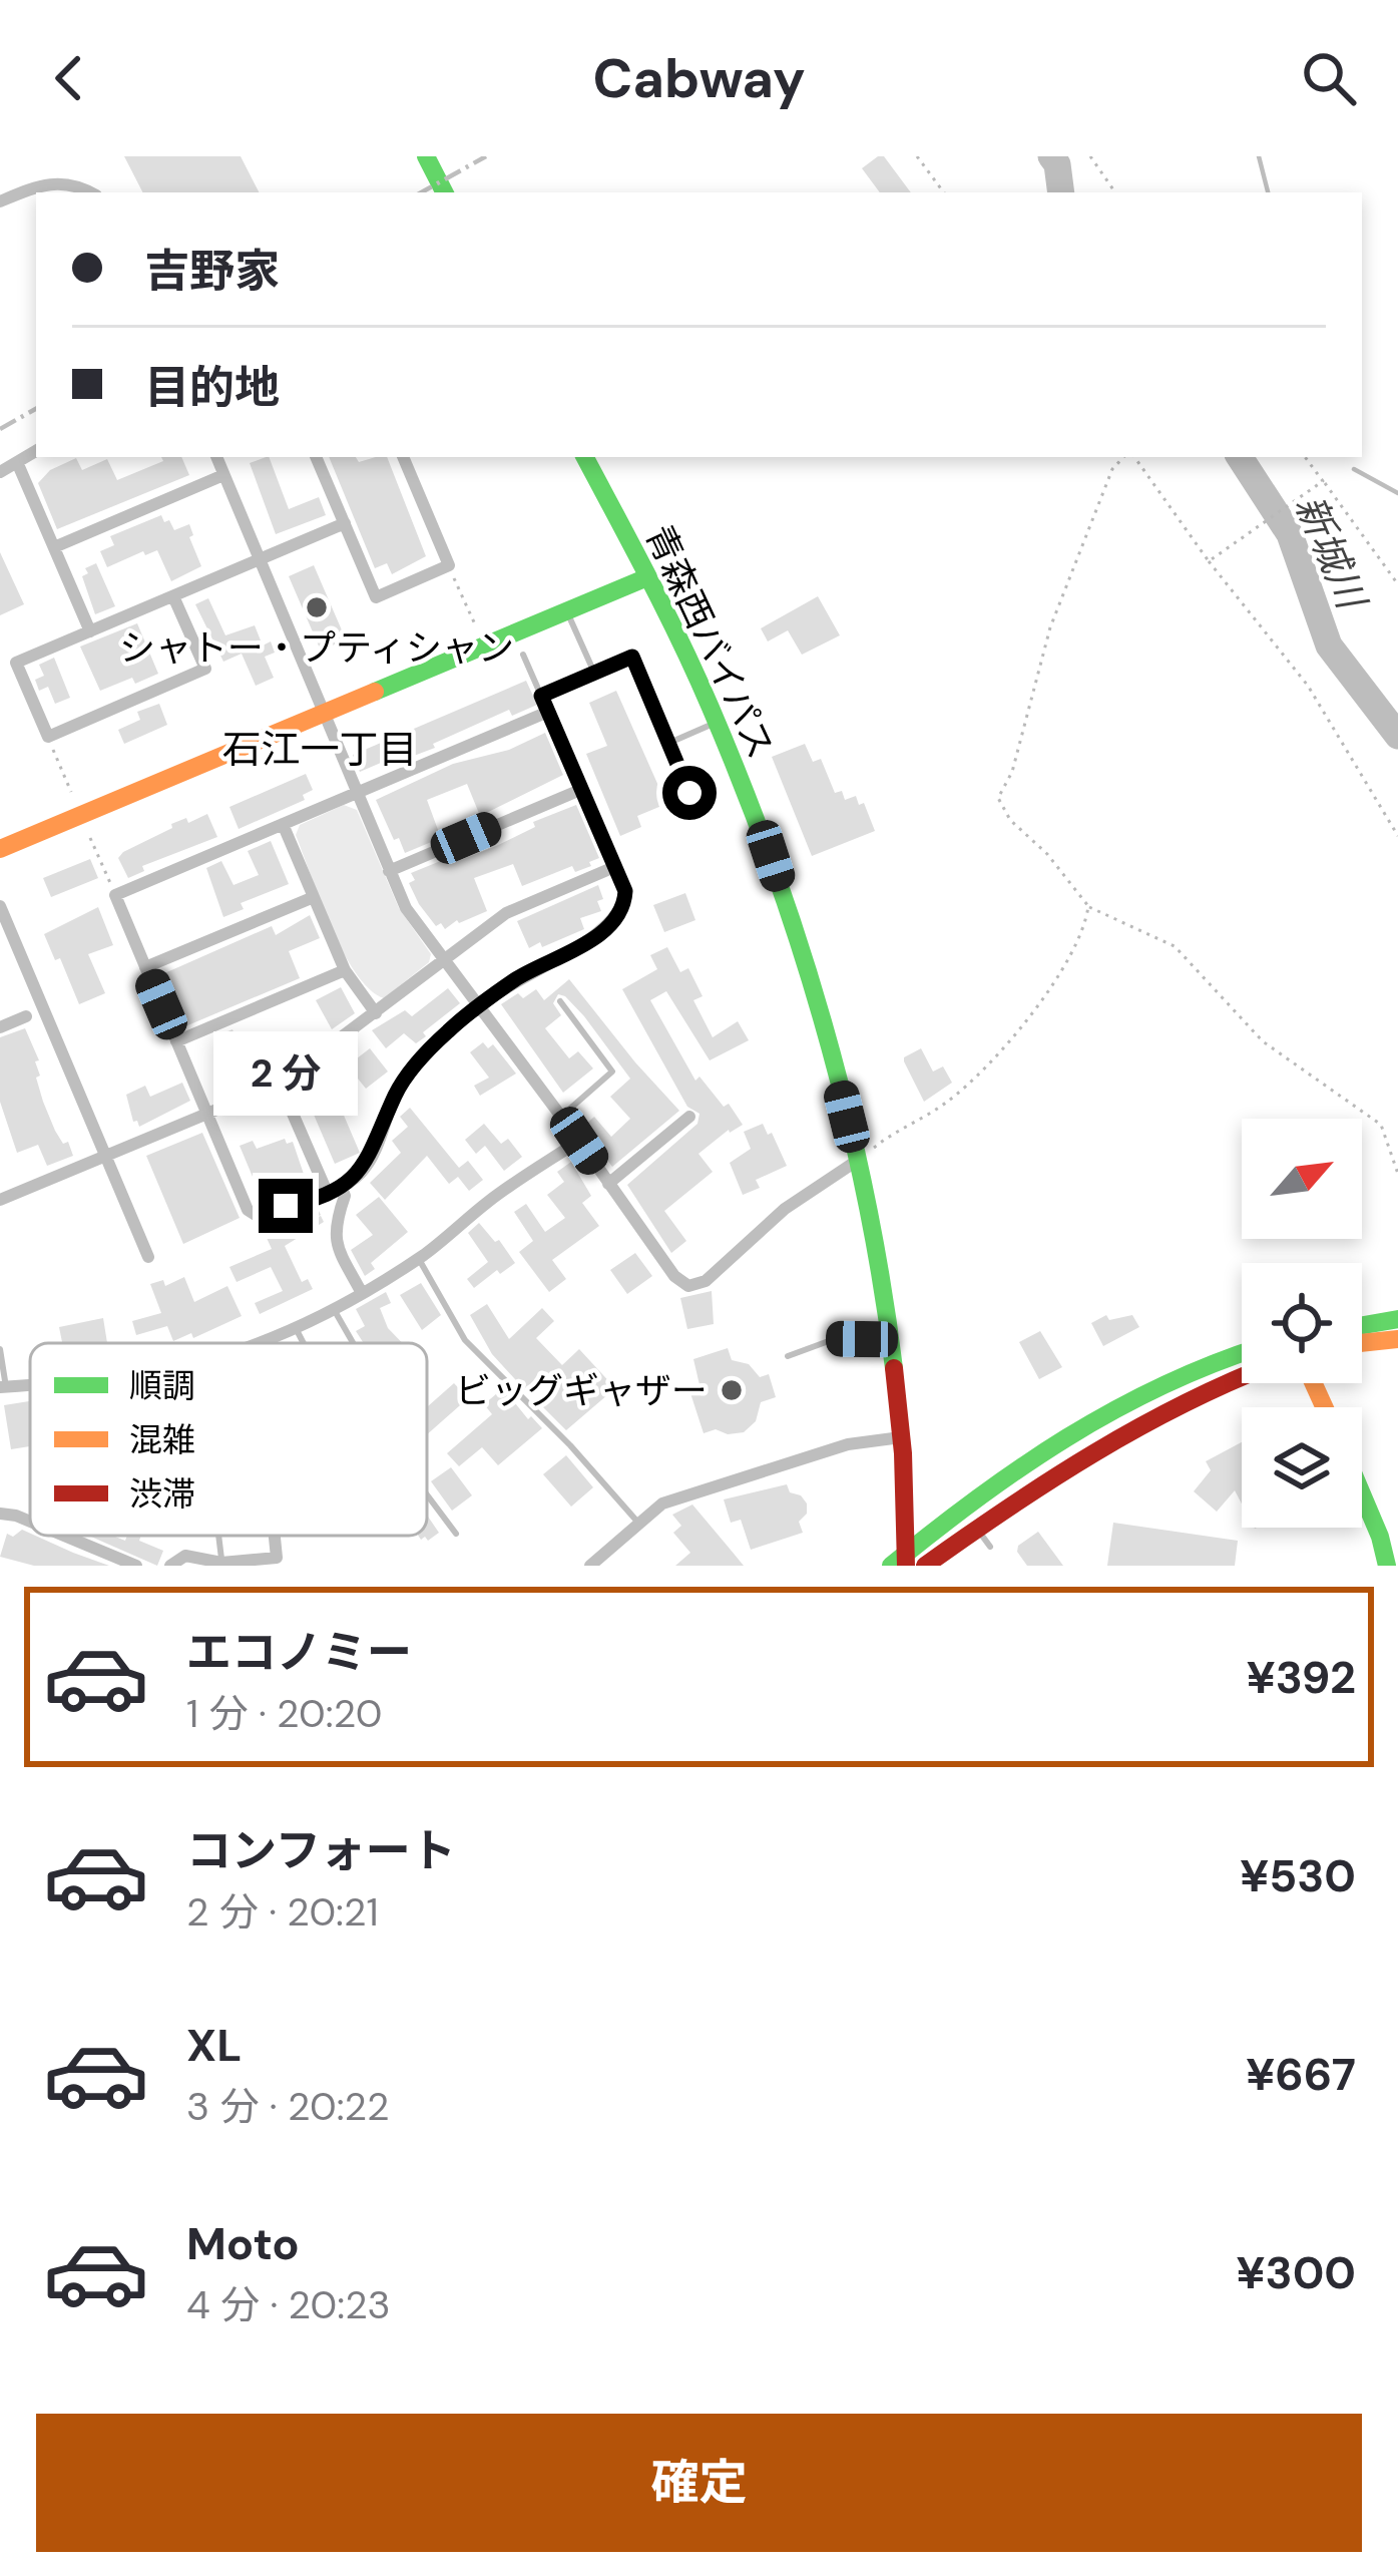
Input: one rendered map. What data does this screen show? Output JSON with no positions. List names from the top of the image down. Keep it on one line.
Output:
{"streets":{"main road":["青森西バイパス"]},"districts":["石江一丁目"],"water":["新城川"],"places":["シャトー・プティシャン","ビッグギャザー"],"legend":["順調","混雑","渋滞"],"north":"top right","page":{"header":"Cabway","banner":["吉野家","目的地"],"bubble":"2 分","list":[{"name":"エコノミー","note":"1 分 · 20:20","value":"¥392"},{"name":"コンフォート","note":"2 分 · 20:21","value":"¥530"},{"name":"XL","note":"3 分 · 20:22","value":"¥667"},{"name":"Moto","note":"4 分 · 20:23","value":"¥300"}],"buttons":"確定"}}
